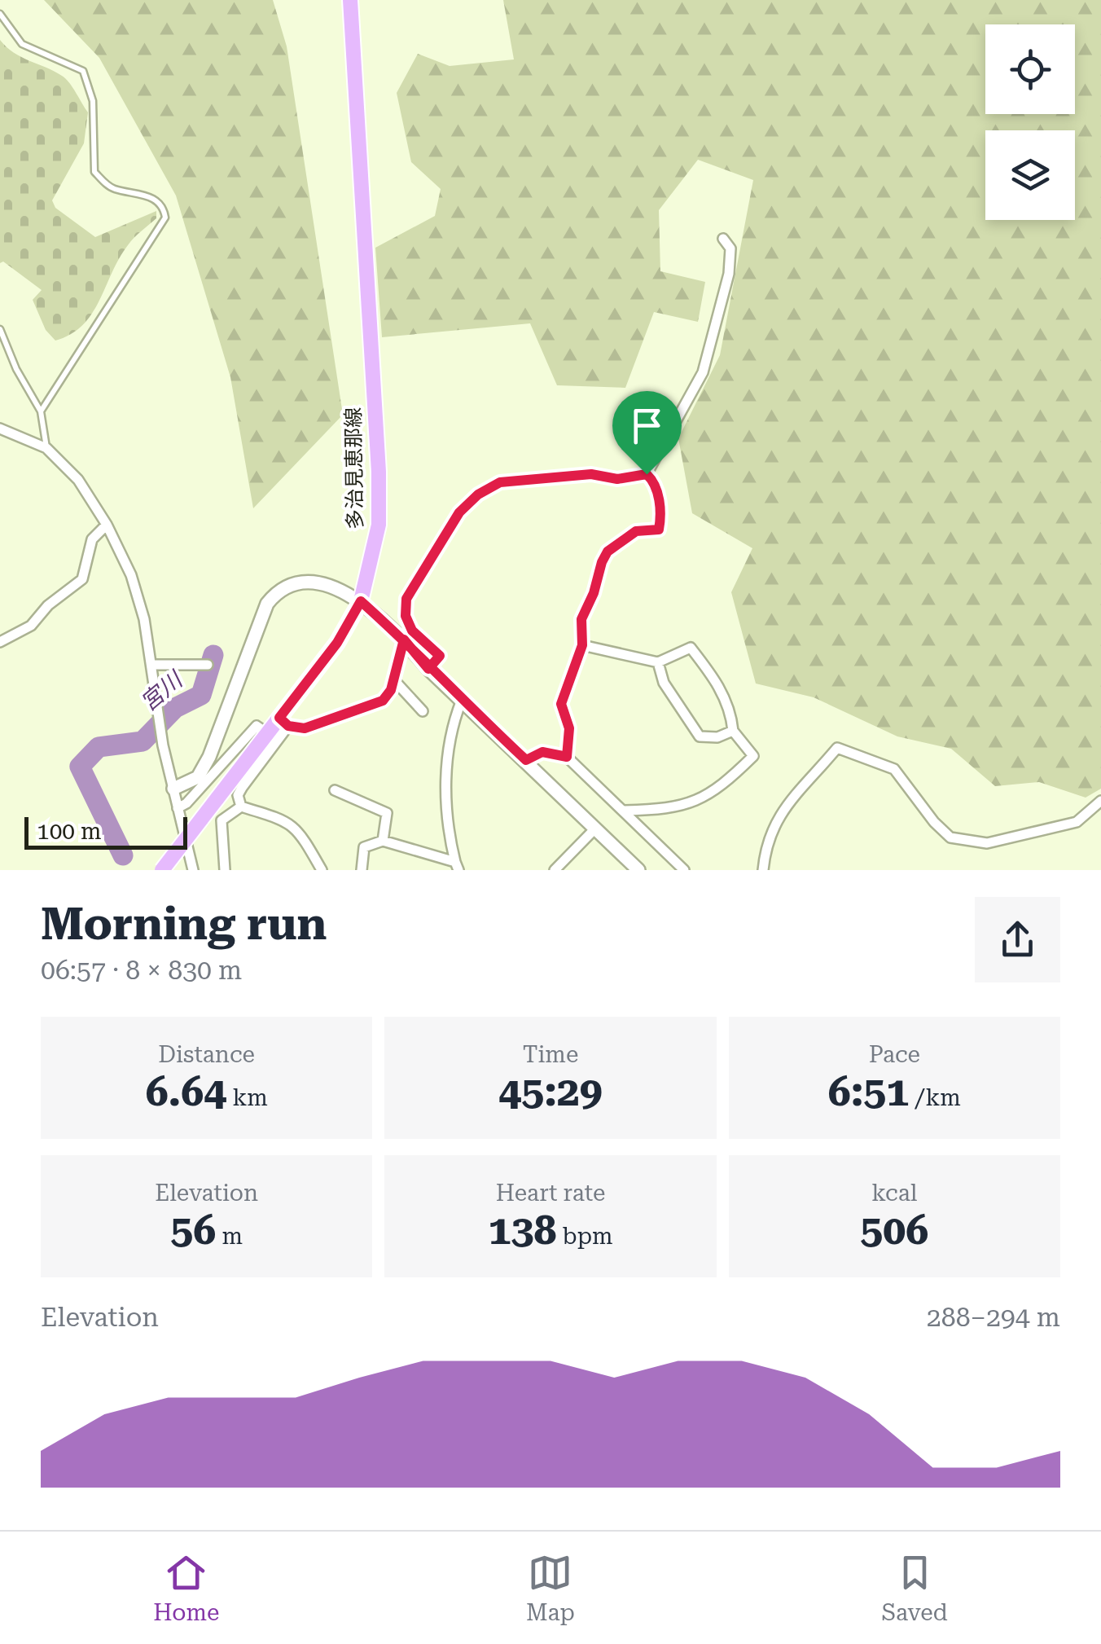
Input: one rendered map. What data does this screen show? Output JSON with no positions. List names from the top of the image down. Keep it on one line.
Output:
{"streets":{"main road":["多治見恵那線"]},"water":["宮川"],"scale_bar":"100 m","page":{"scale":"100 m","heading":["Morning run","06:57 · 8 × 830 m"],"stats":[["Distance","6.64 km"],["Time","45:29"],["Pace","6:51 /km"],["Elevation","56 m"],["Heart rate","138 bpm"],["kcal","506"]],"chart":["Elevation","288–294 m"],"tabs":["Home","Map","Saved"]}}
